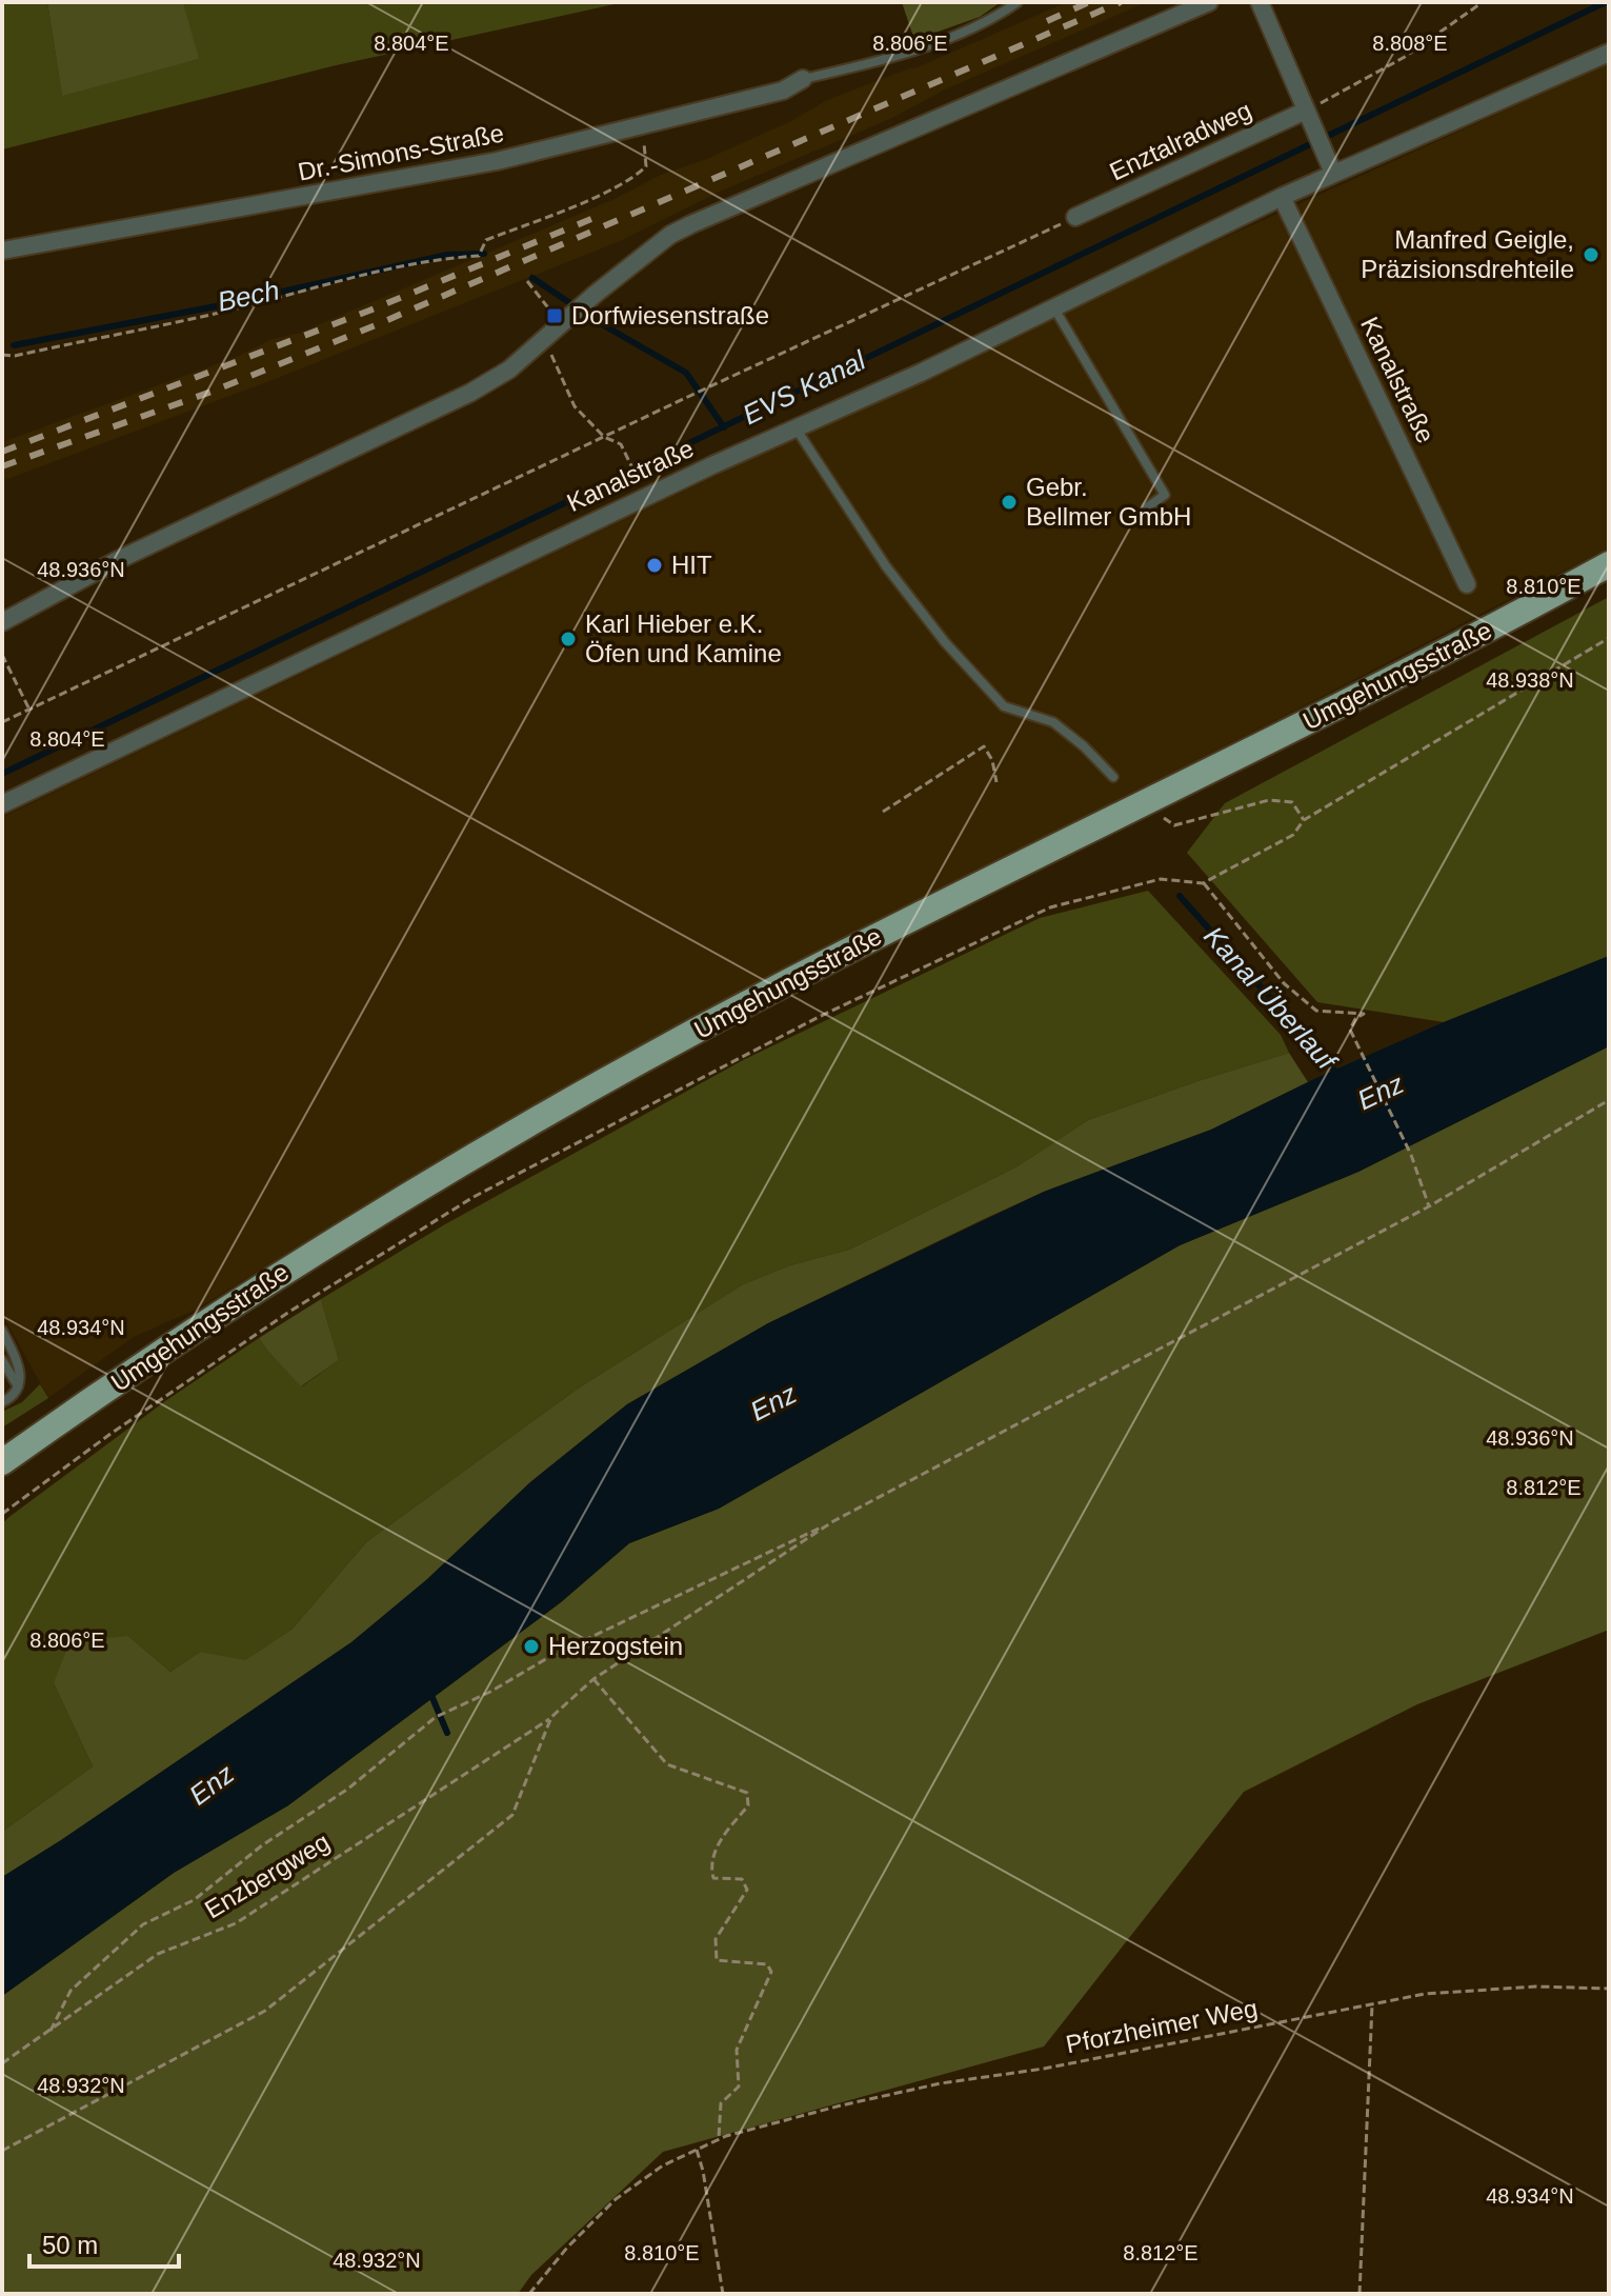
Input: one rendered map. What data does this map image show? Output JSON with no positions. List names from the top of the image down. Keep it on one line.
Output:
{"streets":{"main road":["Umgehungsstraße"],"street":["Enztalradweg","Dr.-Simons-Straße","Kanalstraße"],"path":["Enzbergweg","Pforzheimer Weg"]},"water":["Bech","EVS Kanal","Kanal Überlauf","Enz"],"places":{"other":["Manfred Geigle, Präzisionsdrehteile","Gebr. Bellmer GmbH","HIT","Karl Hieber e.K. Öfen und Kamine","Herzogstein"],"transit":["Dorfwiesenstraße"]},"scale_bar":"50 m","coordinates":["8.804°E","8.806°E","8.808°E","48.936°N","8.810°E","48.938°N","48.934°N","8.812°E","48.932°N"]}
